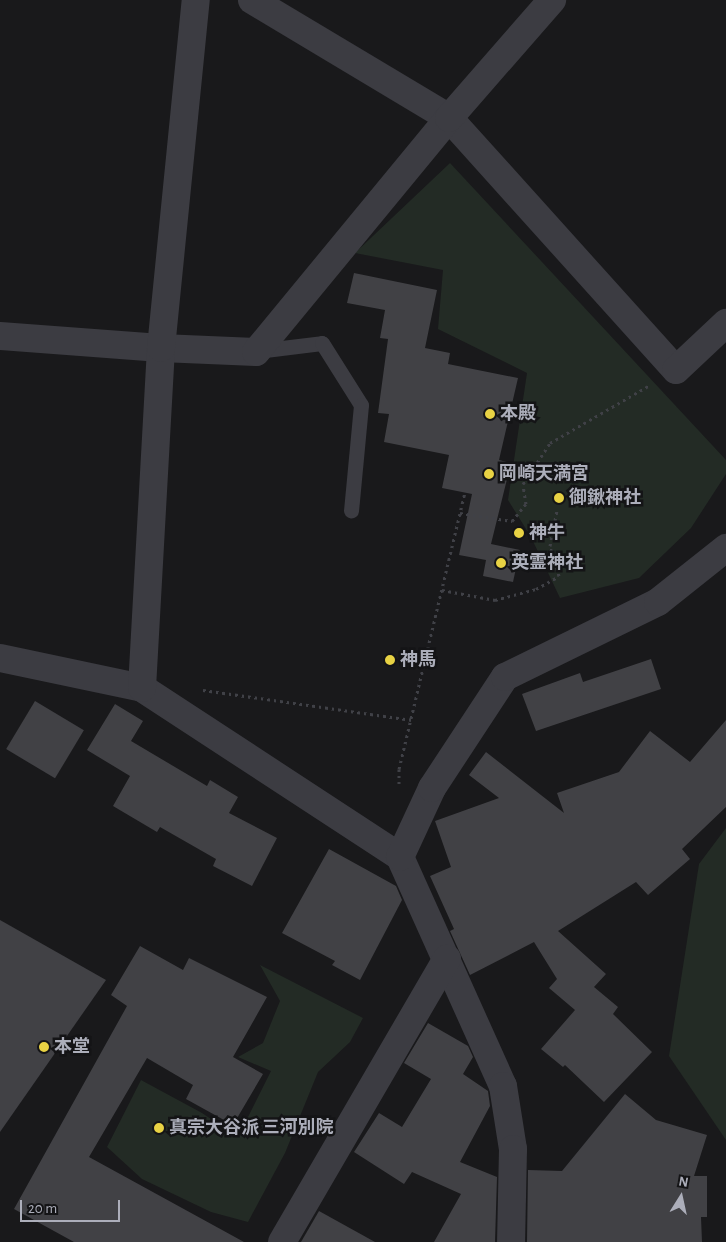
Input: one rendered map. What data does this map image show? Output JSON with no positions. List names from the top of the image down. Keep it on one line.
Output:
{"places":["本殿","岡崎天満宮","御鍬神社","神牛","英霊神社","神馬","本堂","真宗大谷派 三河別院"],"scale_bar":"20 m","north":"top"}
